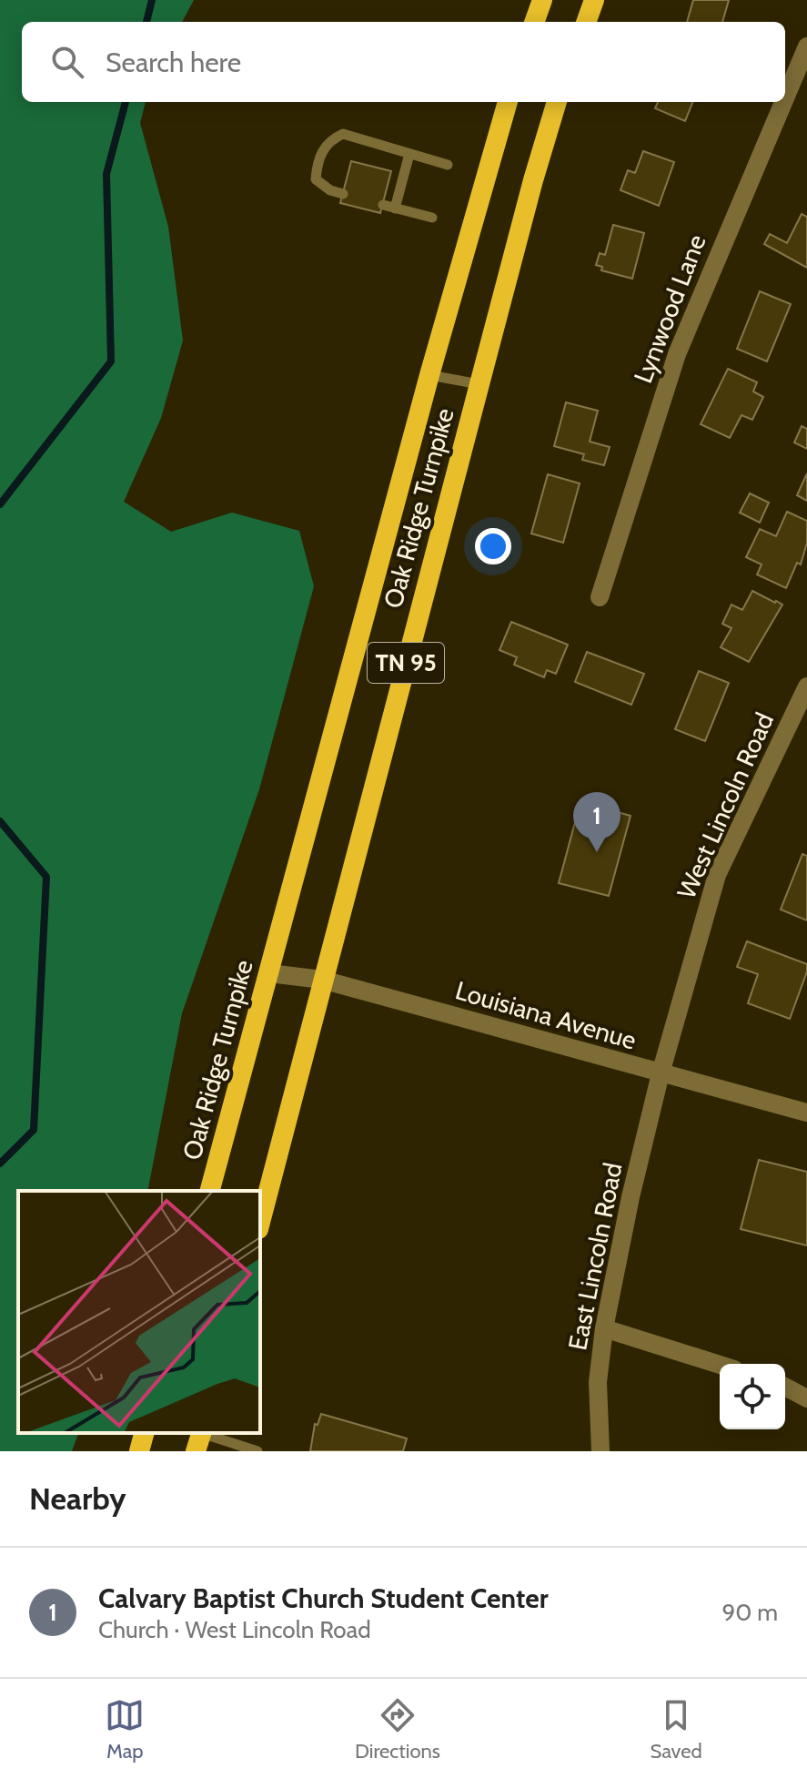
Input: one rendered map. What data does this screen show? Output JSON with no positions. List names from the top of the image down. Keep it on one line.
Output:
{"streets":{"highway":["Oak Ridge Turnpike","TN 95"],"street":["Lynwood Lane","West Lincoln Road","Louisiana Avenue","East Lincoln Road"]},"crossings":[["Oak Ridge Turnpike","Louisiana Avenue"],["West Lincoln Road","Louisiana Avenue"],["West Lincoln Road","East Lincoln Road"],["Louisiana Avenue","East Lincoln Road"]],"page":{"search":"Search here","pins":"1","heading":"Nearby","list":[{"mark":"1","name":"Calvary Baptist Church Student Center","note":"Church · West Lincoln Road","value":"90 m"}],"nav":["Map","Directions","Saved"]}}
